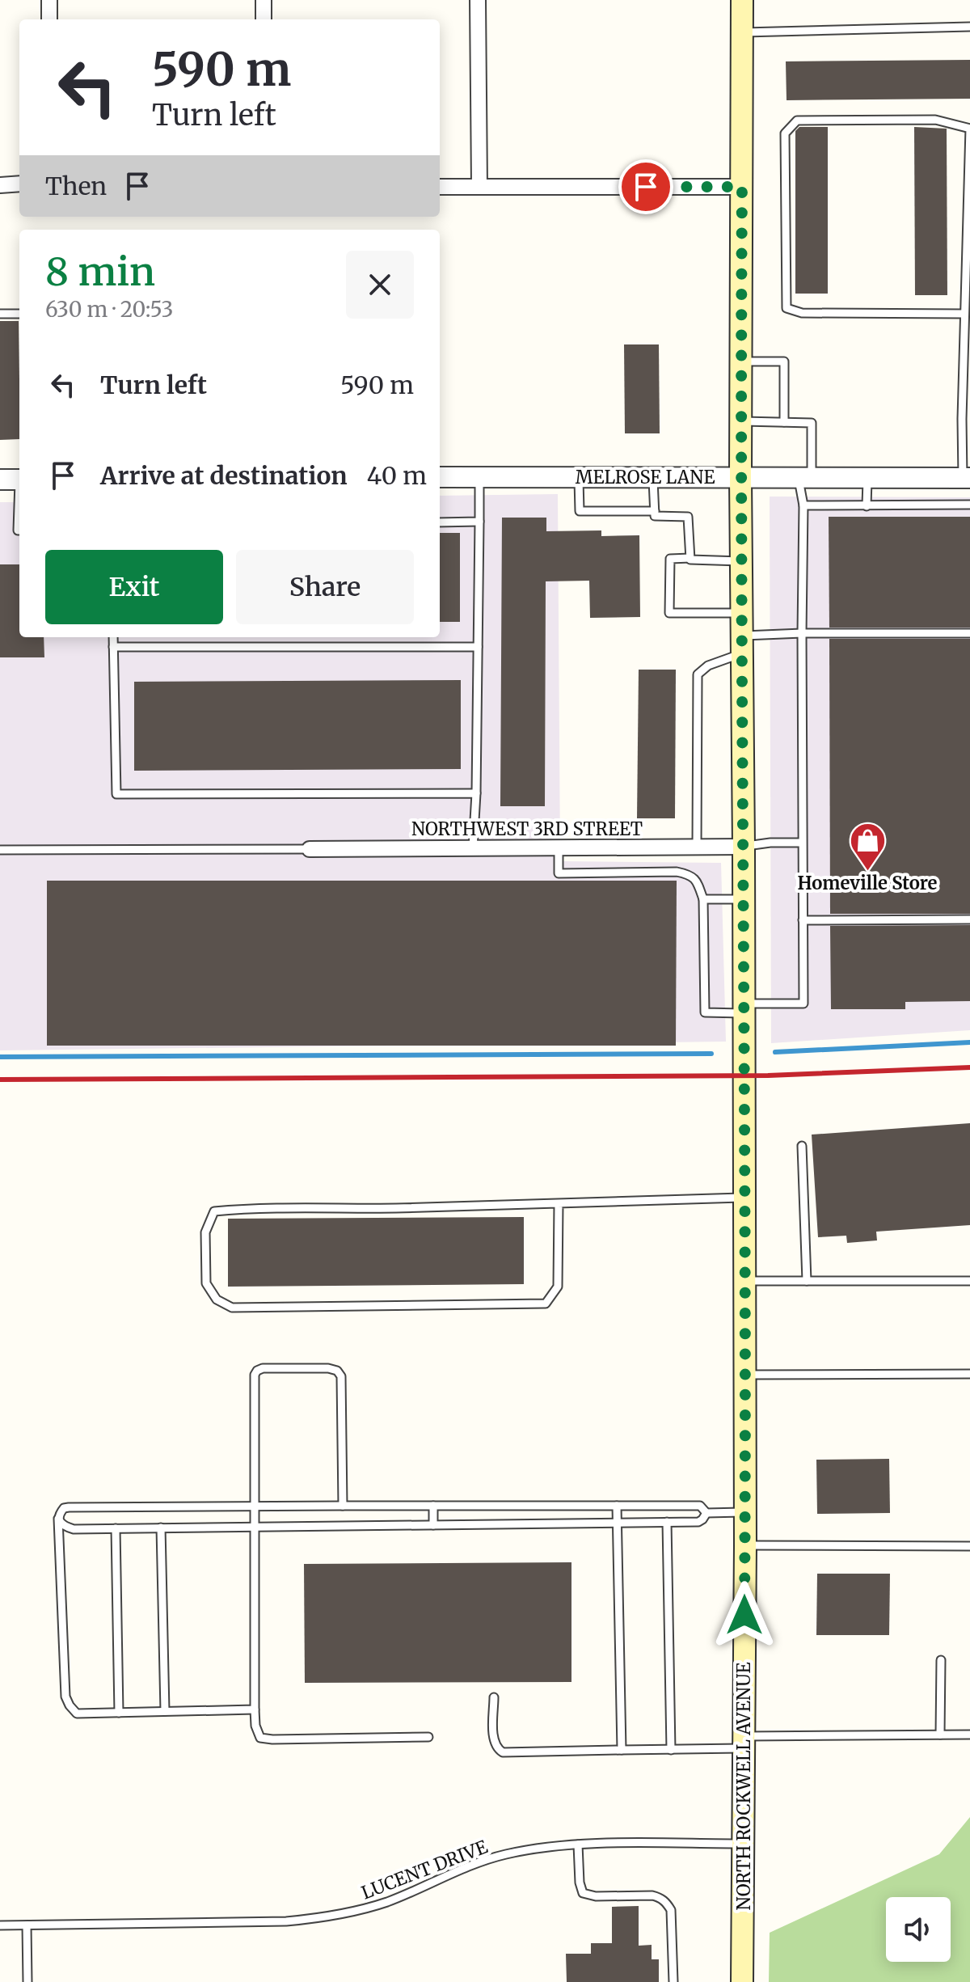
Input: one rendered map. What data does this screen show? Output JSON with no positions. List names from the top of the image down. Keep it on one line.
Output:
{"streets":{"main road":["NORTH ROCKWELL AVENUE"],"street":["MELROSE LANE","NORTHWEST 3RD STREET"],"lane":["LUCENT DRIVE"]},"crossings":[["MELROSE LANE","NORTH ROCKWELL AVENUE"],["NORTHWEST 3RD STREET","NORTH ROCKWELL AVENUE"],["NORTH ROCKWELL AVENUE","LUCENT DRIVE"]],"places":{"shop":["Homeville Store"]},"page":{"turn":["590 m","Turn left"],"then":"Then","heading":["8 min","630 m · 20:53"],"list":[{"name":"Turn left","value":"590 m"},{"name":"Arrive at destination","value":"40 m"}],"buttons":["Exit","Share"]}}
